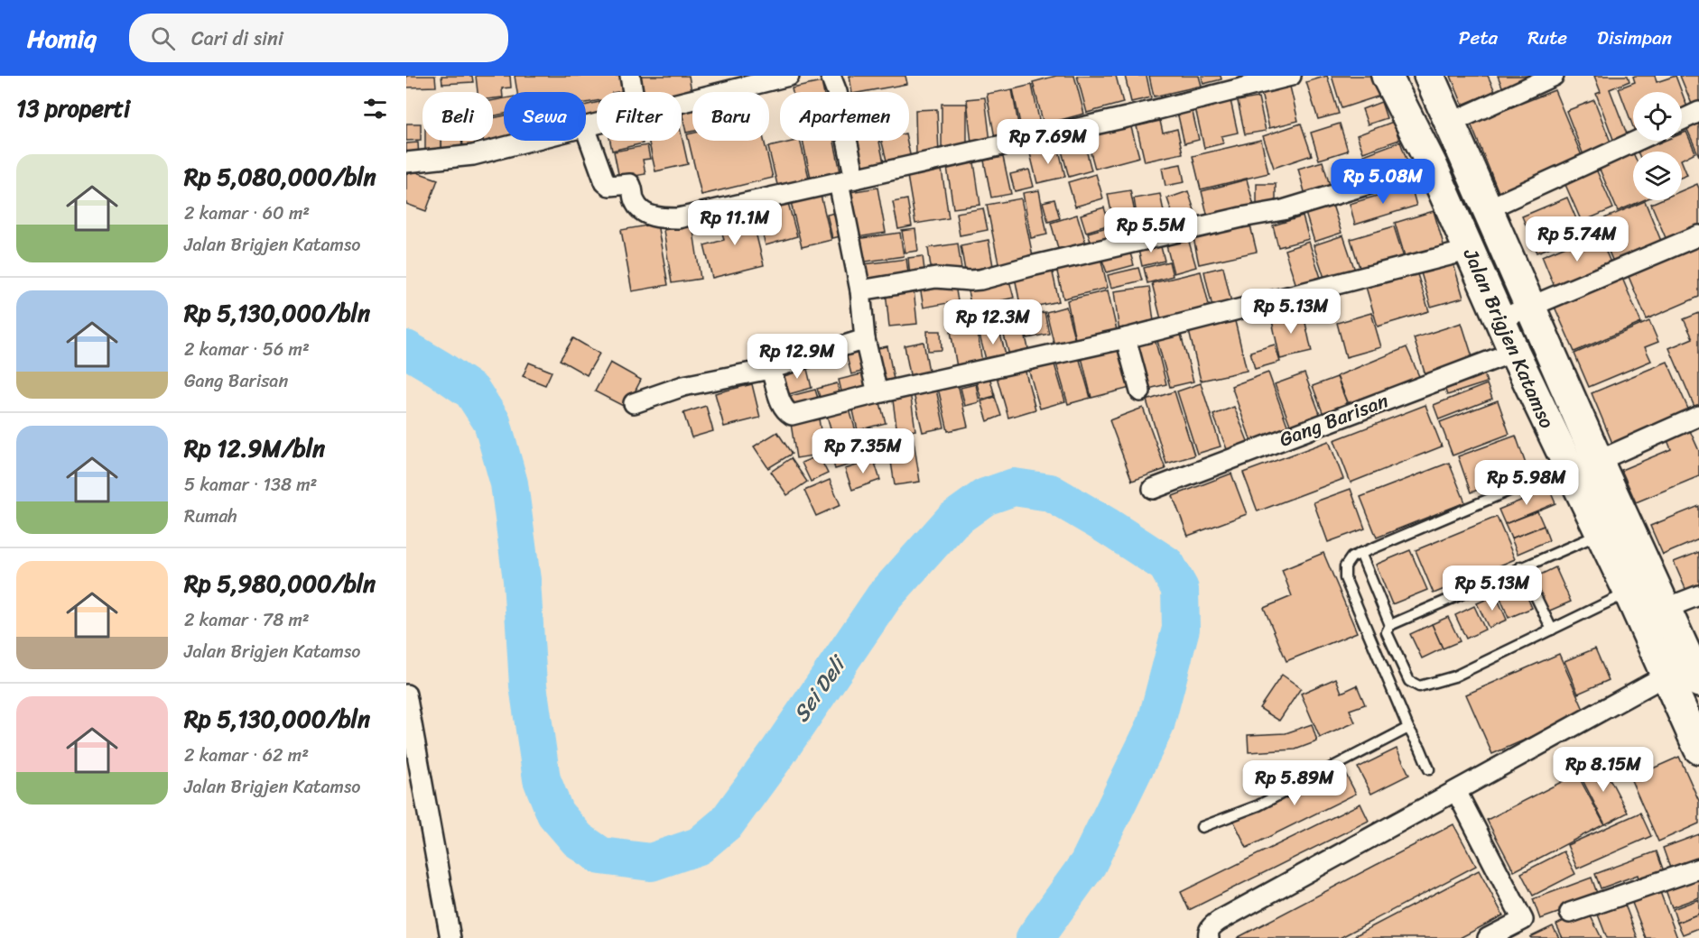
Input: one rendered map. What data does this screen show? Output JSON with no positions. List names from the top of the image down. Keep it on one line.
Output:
{"streets":{"main road":["Jalan Brigjen Katamso"],"street":["Gang Barisan"]},"crossings":[["Jalan Brigjen Katamso","Gang Barisan"]],"water":["Sei Deli"],"page":{"header":"Homiq","search":"Cari di sini","nav":["Peta","Rute","Disimpan"],"heading":"13 properti","chip":["Beli","Sewa","Filter","Baru","Apartemen"],"price":["Rp 7.69M","Rp 5.08M","Rp 11.1M","Rp 5.5M","Rp 5.74M","Rp 5.13M","Rp 12.3M","Rp 12.9M","Rp 7.35M","Rp 5.98M","Rp 5.13M","Rp 8.15M","Rp 5.89M"],"list":[{"name":"Rp 5,080,000/bln","note":"2 kamar · 60 m² · Jalan Brigjen Katamso"},{"name":"Rp 5,130,000/bln","note":"2 kamar · 56 m² · Gang Barisan"},{"name":"Rp 12.9M/bln","note":"5 kamar · 138 m² · Rumah"},{"name":"Rp 5,980,000/bln","note":"2 kamar · 78 m² · Jalan Brigjen Katamso"},{"name":"Rp 5,130,000/bln","note":"2 kamar · 62 m² · Jalan Brigjen Katamso"}]}}
